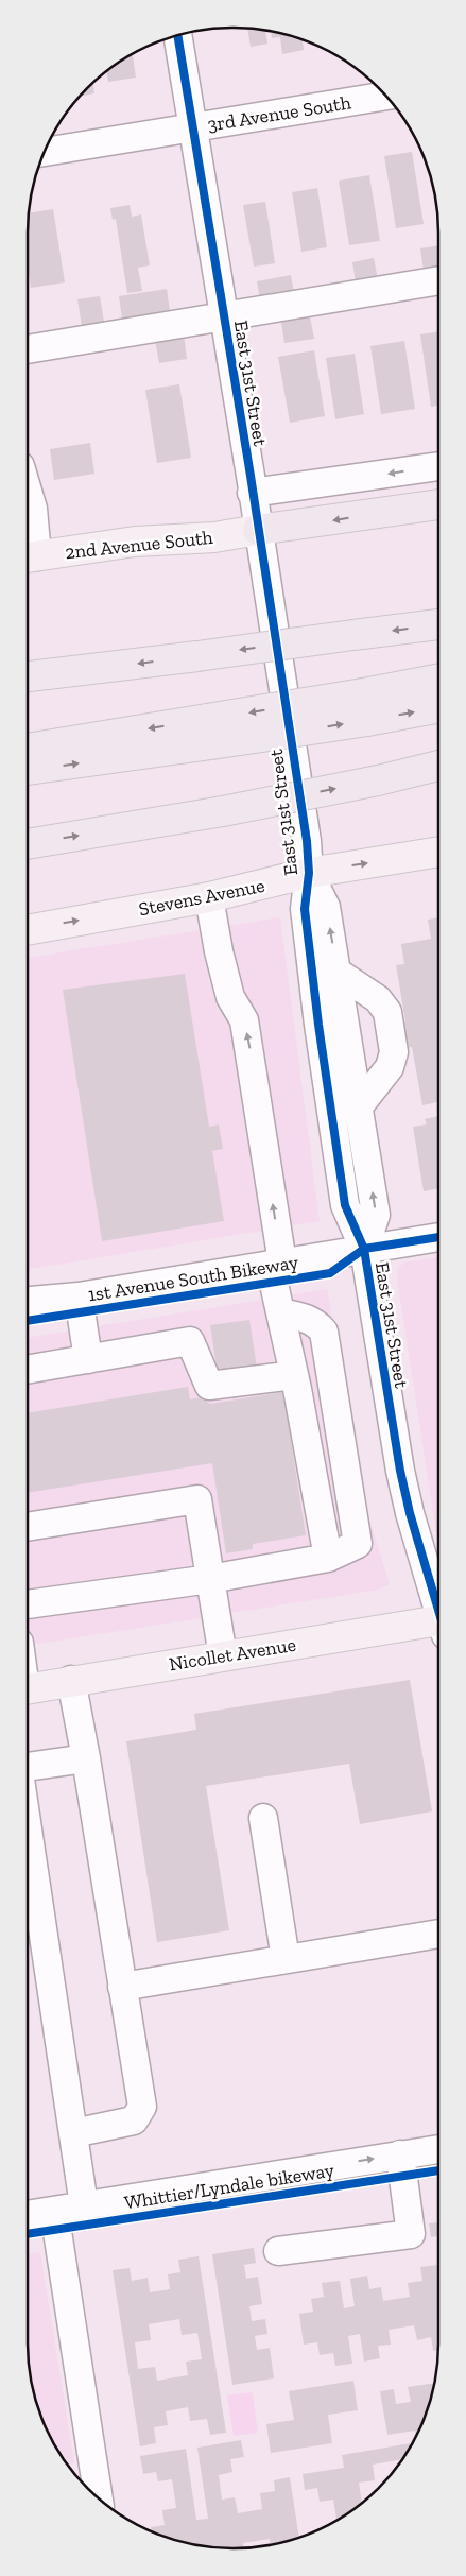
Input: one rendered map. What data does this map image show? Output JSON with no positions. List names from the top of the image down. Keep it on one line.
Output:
{"streets":{"main road":["2nd Avenue South","Stevens Avenue","Nicollet Avenue"],"street":["3rd Avenue South","East 31st Street"],"cycle path":["1st Avenue South Bikeway","Whittier/Lyndale bikeway"]},"crossings":[["3rd Avenue South","East 31st Street"],["East 31st Street","2nd Avenue South"],["East 31st Street","Stevens Avenue"]],"one_way":["Stevens Avenue"]}
